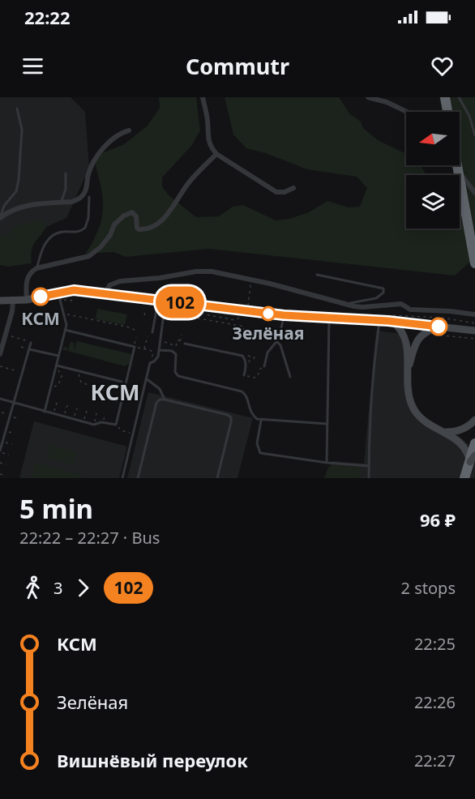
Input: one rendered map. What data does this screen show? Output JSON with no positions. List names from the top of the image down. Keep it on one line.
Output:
{"districts":["КСМ"],"places":["КСМ","Зелёная"],"lines":["bus line 102"],"north":"left","page":{"status":"22:22","header":"Commutr","on_map":"102","heading":["5 min","22:22 – 22:27 · Bus","96 ₽"],"legs":["3","102","2 stops"],"list":[{"name":"КСМ","value":"22:25"},{"name":"Зелёная","value":"22:26"},{"name":"Вишнёвый переулок","value":"22:27"}]}}
